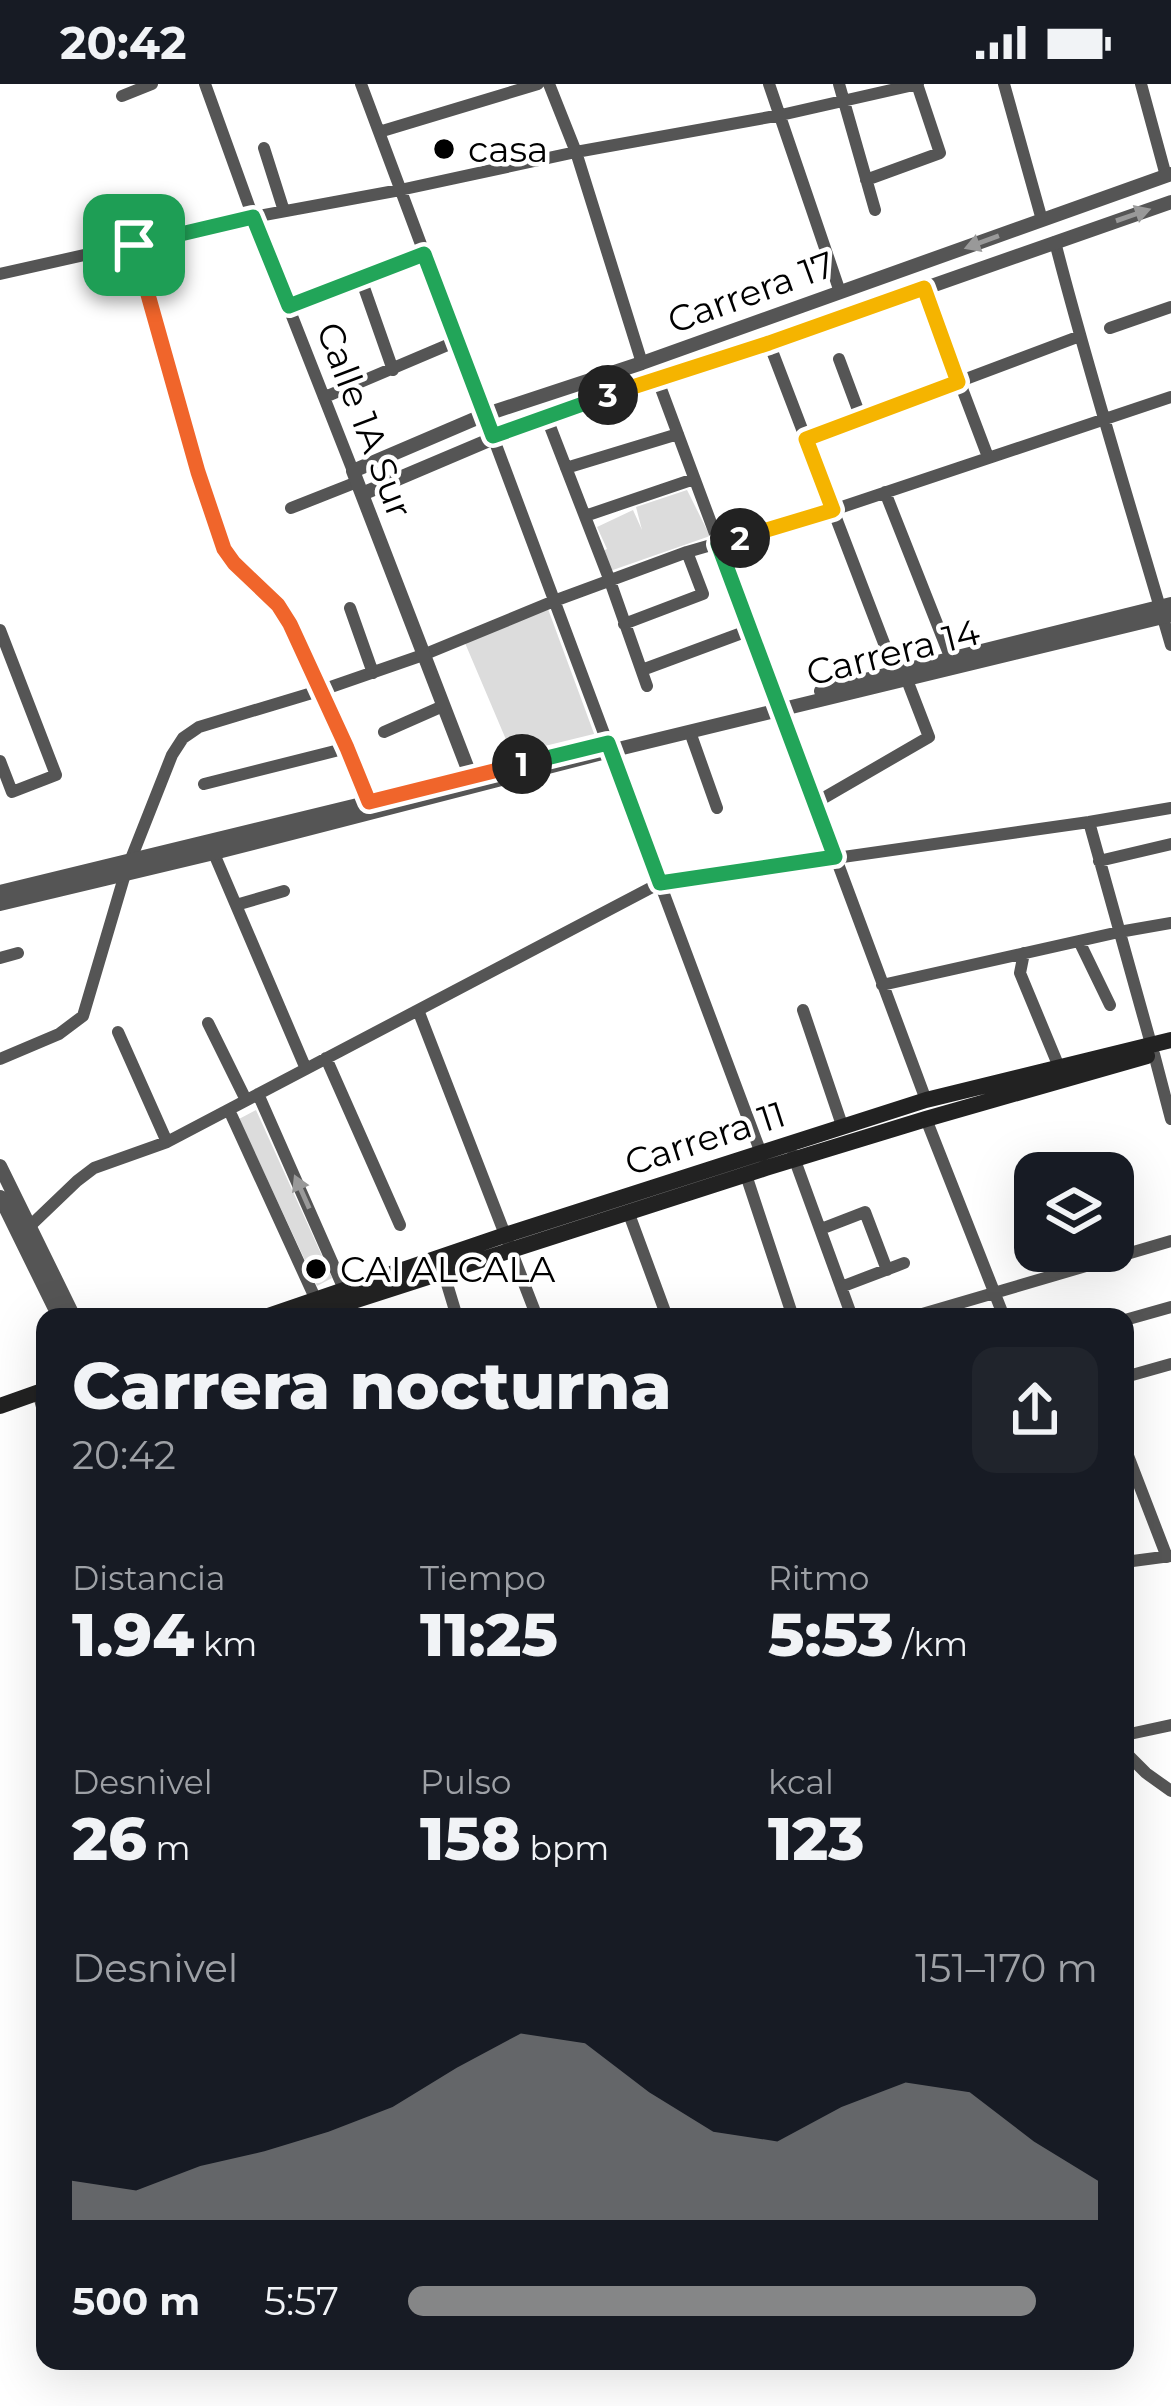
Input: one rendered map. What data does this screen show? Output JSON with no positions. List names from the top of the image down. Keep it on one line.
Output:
{"streets":{"main road":["Carrera 11"],"street":["Carrera 17","Calle 1A Sur","Carrera 14"]},"crossings":[["Carrera 17","Calle 1A Sur"],["Calle 1A Sur","Carrera 14"]],"places":["casa","CAI ALCALA"],"page":{"status":"20:42","pins":["3","2","1"],"heading":["Carrera nocturna","20:42"],"stats":[["Distancia","1.94 km"],["Tiempo","11:25"],["Ritmo","5:53 /km"],["Desnivel","26 m"],["Pulso","158 bpm"],["kcal","123"]],"chart":["Desnivel","151–170 m"],"list":[{"name":"500 m","note":"5:57"}]}}
